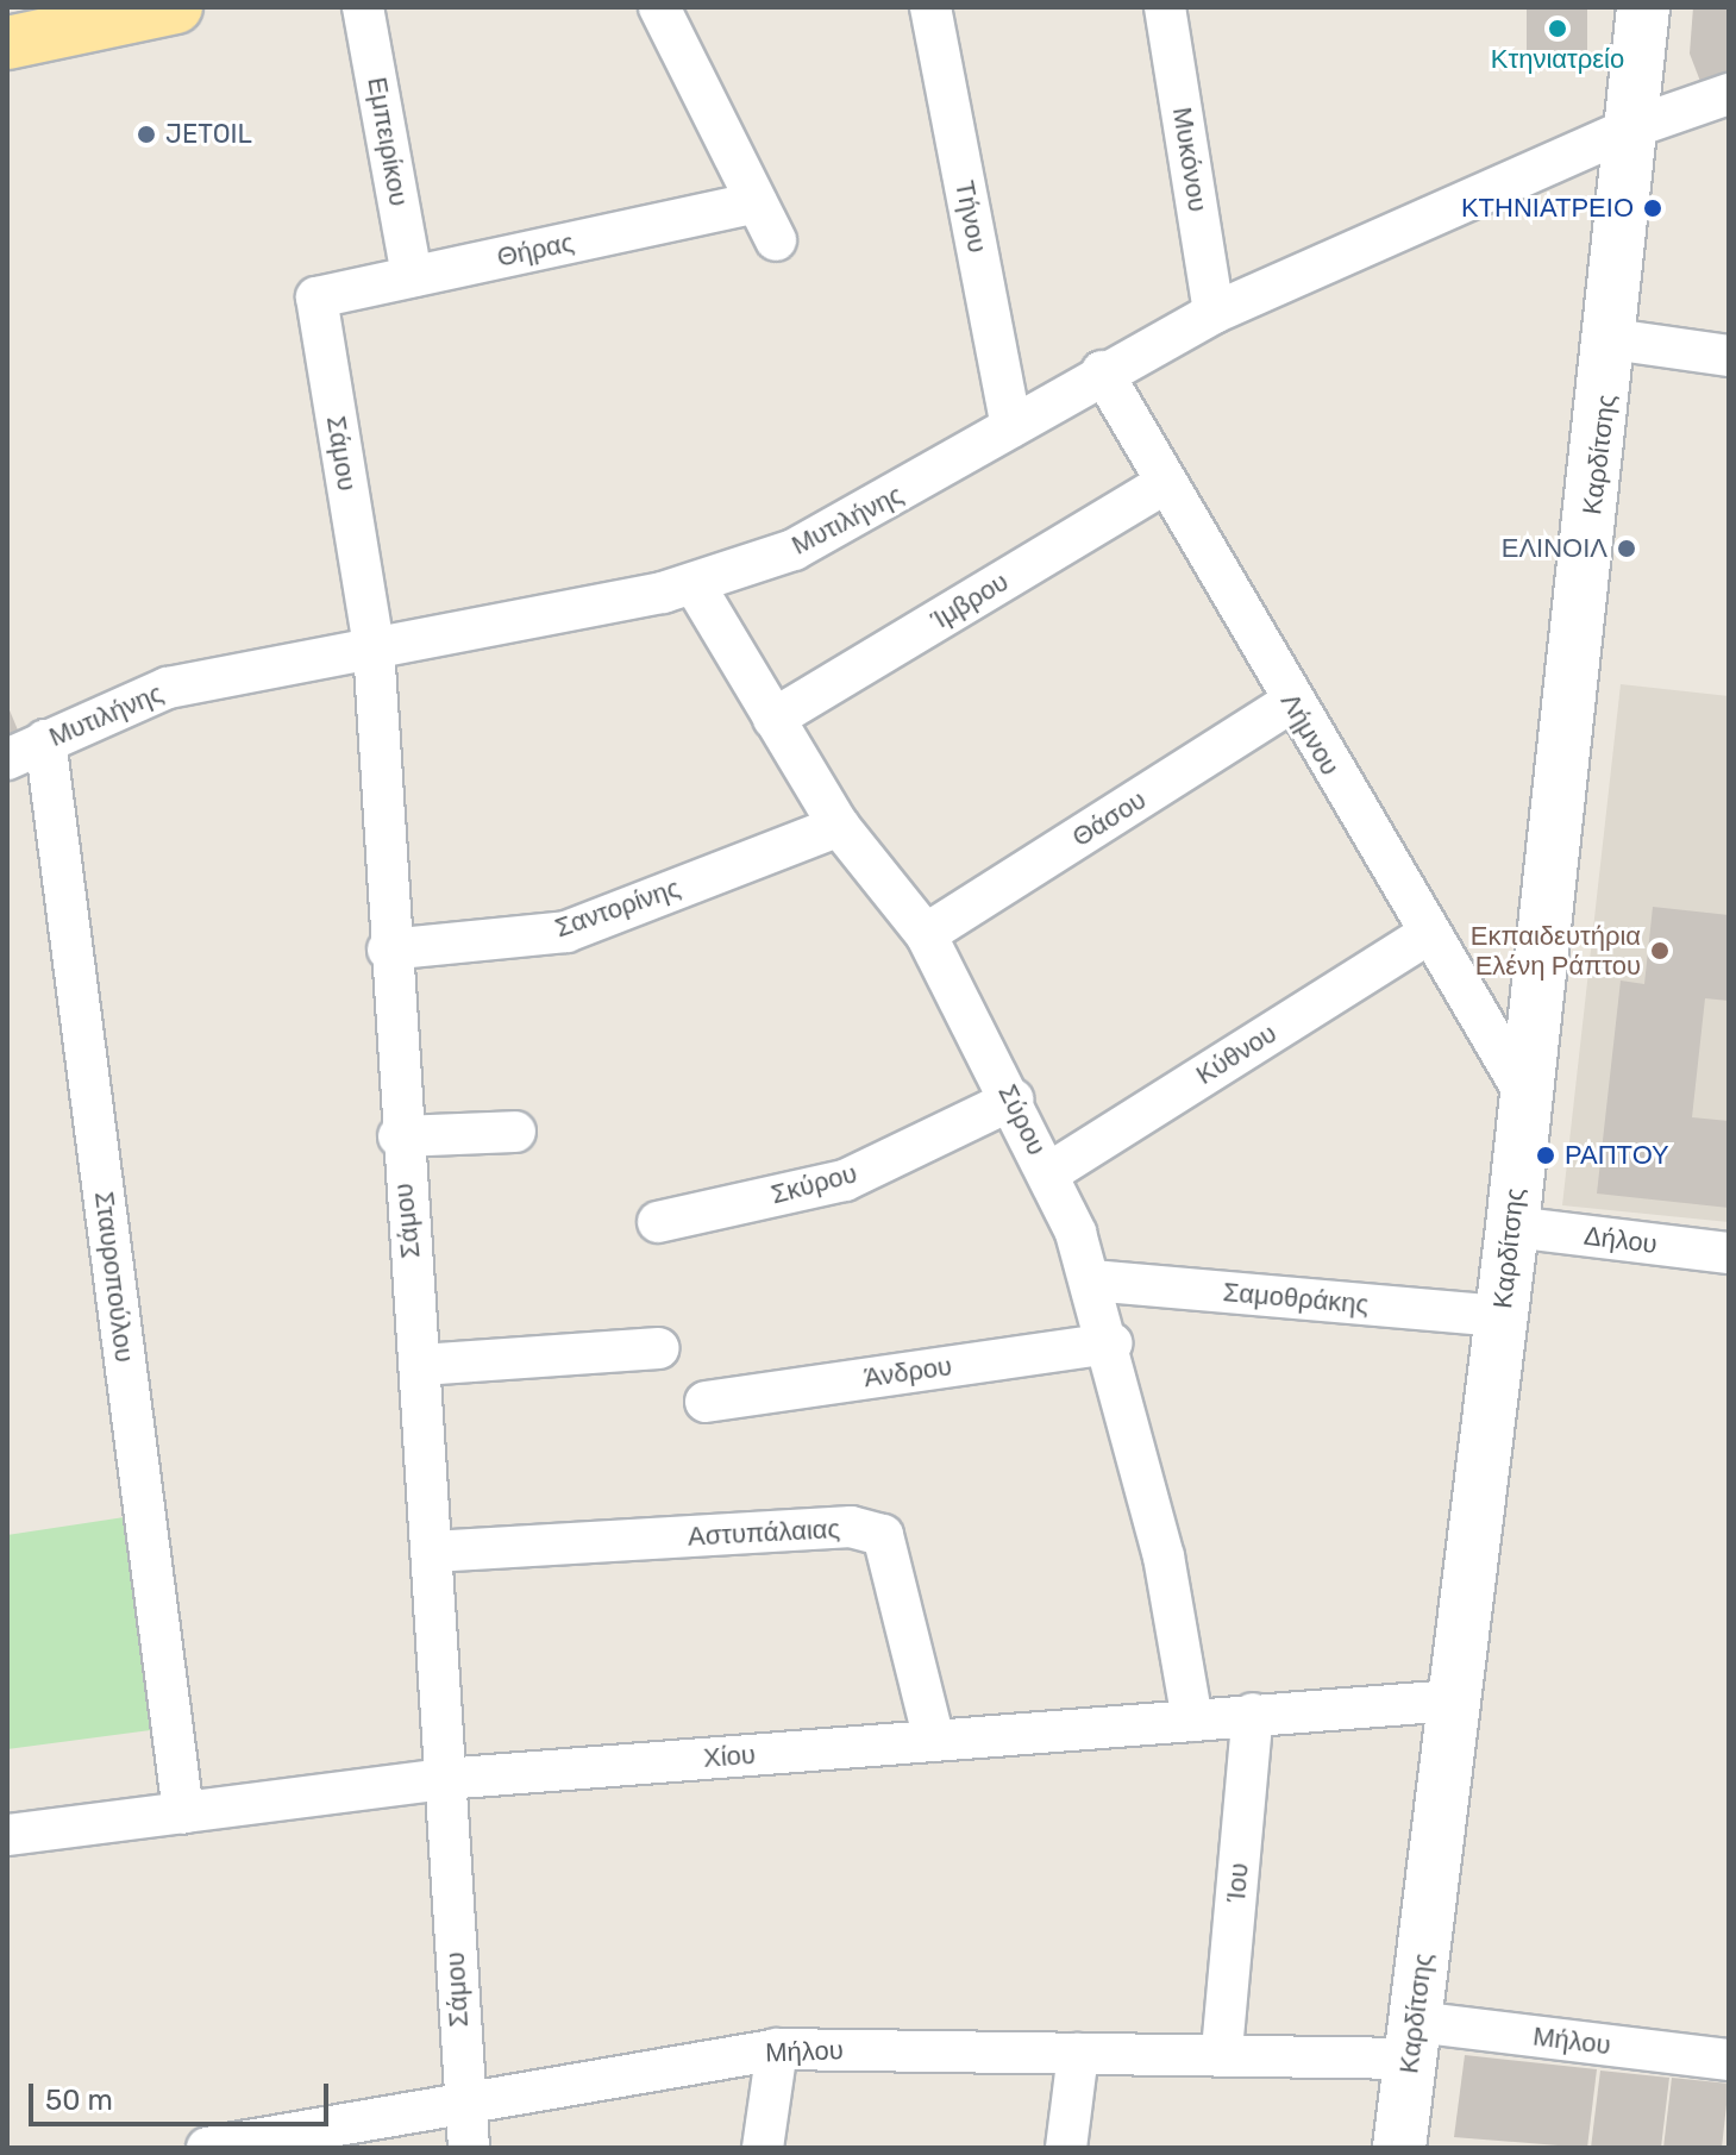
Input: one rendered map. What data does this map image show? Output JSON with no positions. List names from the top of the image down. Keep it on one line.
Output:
{"streets":{"main road":["Καρδίτσης"],"street":["Εμπειρίκου","Μυκόνου","Τήνου","Θήρας","Σάμου","Μυτιλήνης","Ίμβρου","Λήμνου","Θάσου","Σαντορίνης","Κύθνου","Σύρου","Σκύρου","Δήλου","Σταυροπούλου","Σαμοθράκης","Άνδρου","Αστυπάλαιας","Χίου","Ίου","Μήλου"]},"crossings":[["Εμπειρίκου","Θήρας"],["Μυκόνου","Μυτιλήνης"],["Τήνου","Μυτιλήνης"],["Θήρας","Σάμου"],["Σάμου","Μυτιλήνης"],["Σάμου","Σαντορίνης"],["Σάμου","Αστυπάλαιας"],["Σάμου","Χίου"],["Σάμου","Μήλου"],["Καρδίτσης","Μυτιλήνης"],["Καρδίτσης","Λήμνου"],["Καρδίτσης","Δήλου"],["Καρδίτσης","Σαμοθράκης"],["Καρδίτσης","Χίου"],["Καρδίτσης","Μήλου"],["Μυτιλήνης","Λήμνου"],["Μυτιλήνης","Σύρου"],["Μυτιλήνης","Σταυροπούλου"],["Ίμβρου","Λήμνου"],["Ίμβρου","Σύρου"],["Λήμνου","Θάσου"],["Λήμνου","Κύθνου"],["Θάσου","Σύρου"],["Σαντορίνης","Σύρου"],["Κύθνου","Σύρου"],["Σύρου","Σκύρου"],["Σύρου","Σαμοθράκης"],["Σύρου","Άνδρου"],["Σύρου","Χίου"],["Σταυροπούλου","Χίου"],["Αστυπάλαιας","Χίου"],["Χίου","Ίου"],["Ίου","Μήλου"]],"places":["Κτηνιατρείο","JETOIL","ΚΤΗΝΙΑΤΡΕΙΟ","ΕΛΙΝΟΙΛ","Εκπαιδευτήρια Ελένη Ράπτου","ΡΑΠΤΟΥ"],"scale_bar":"50 m"}
